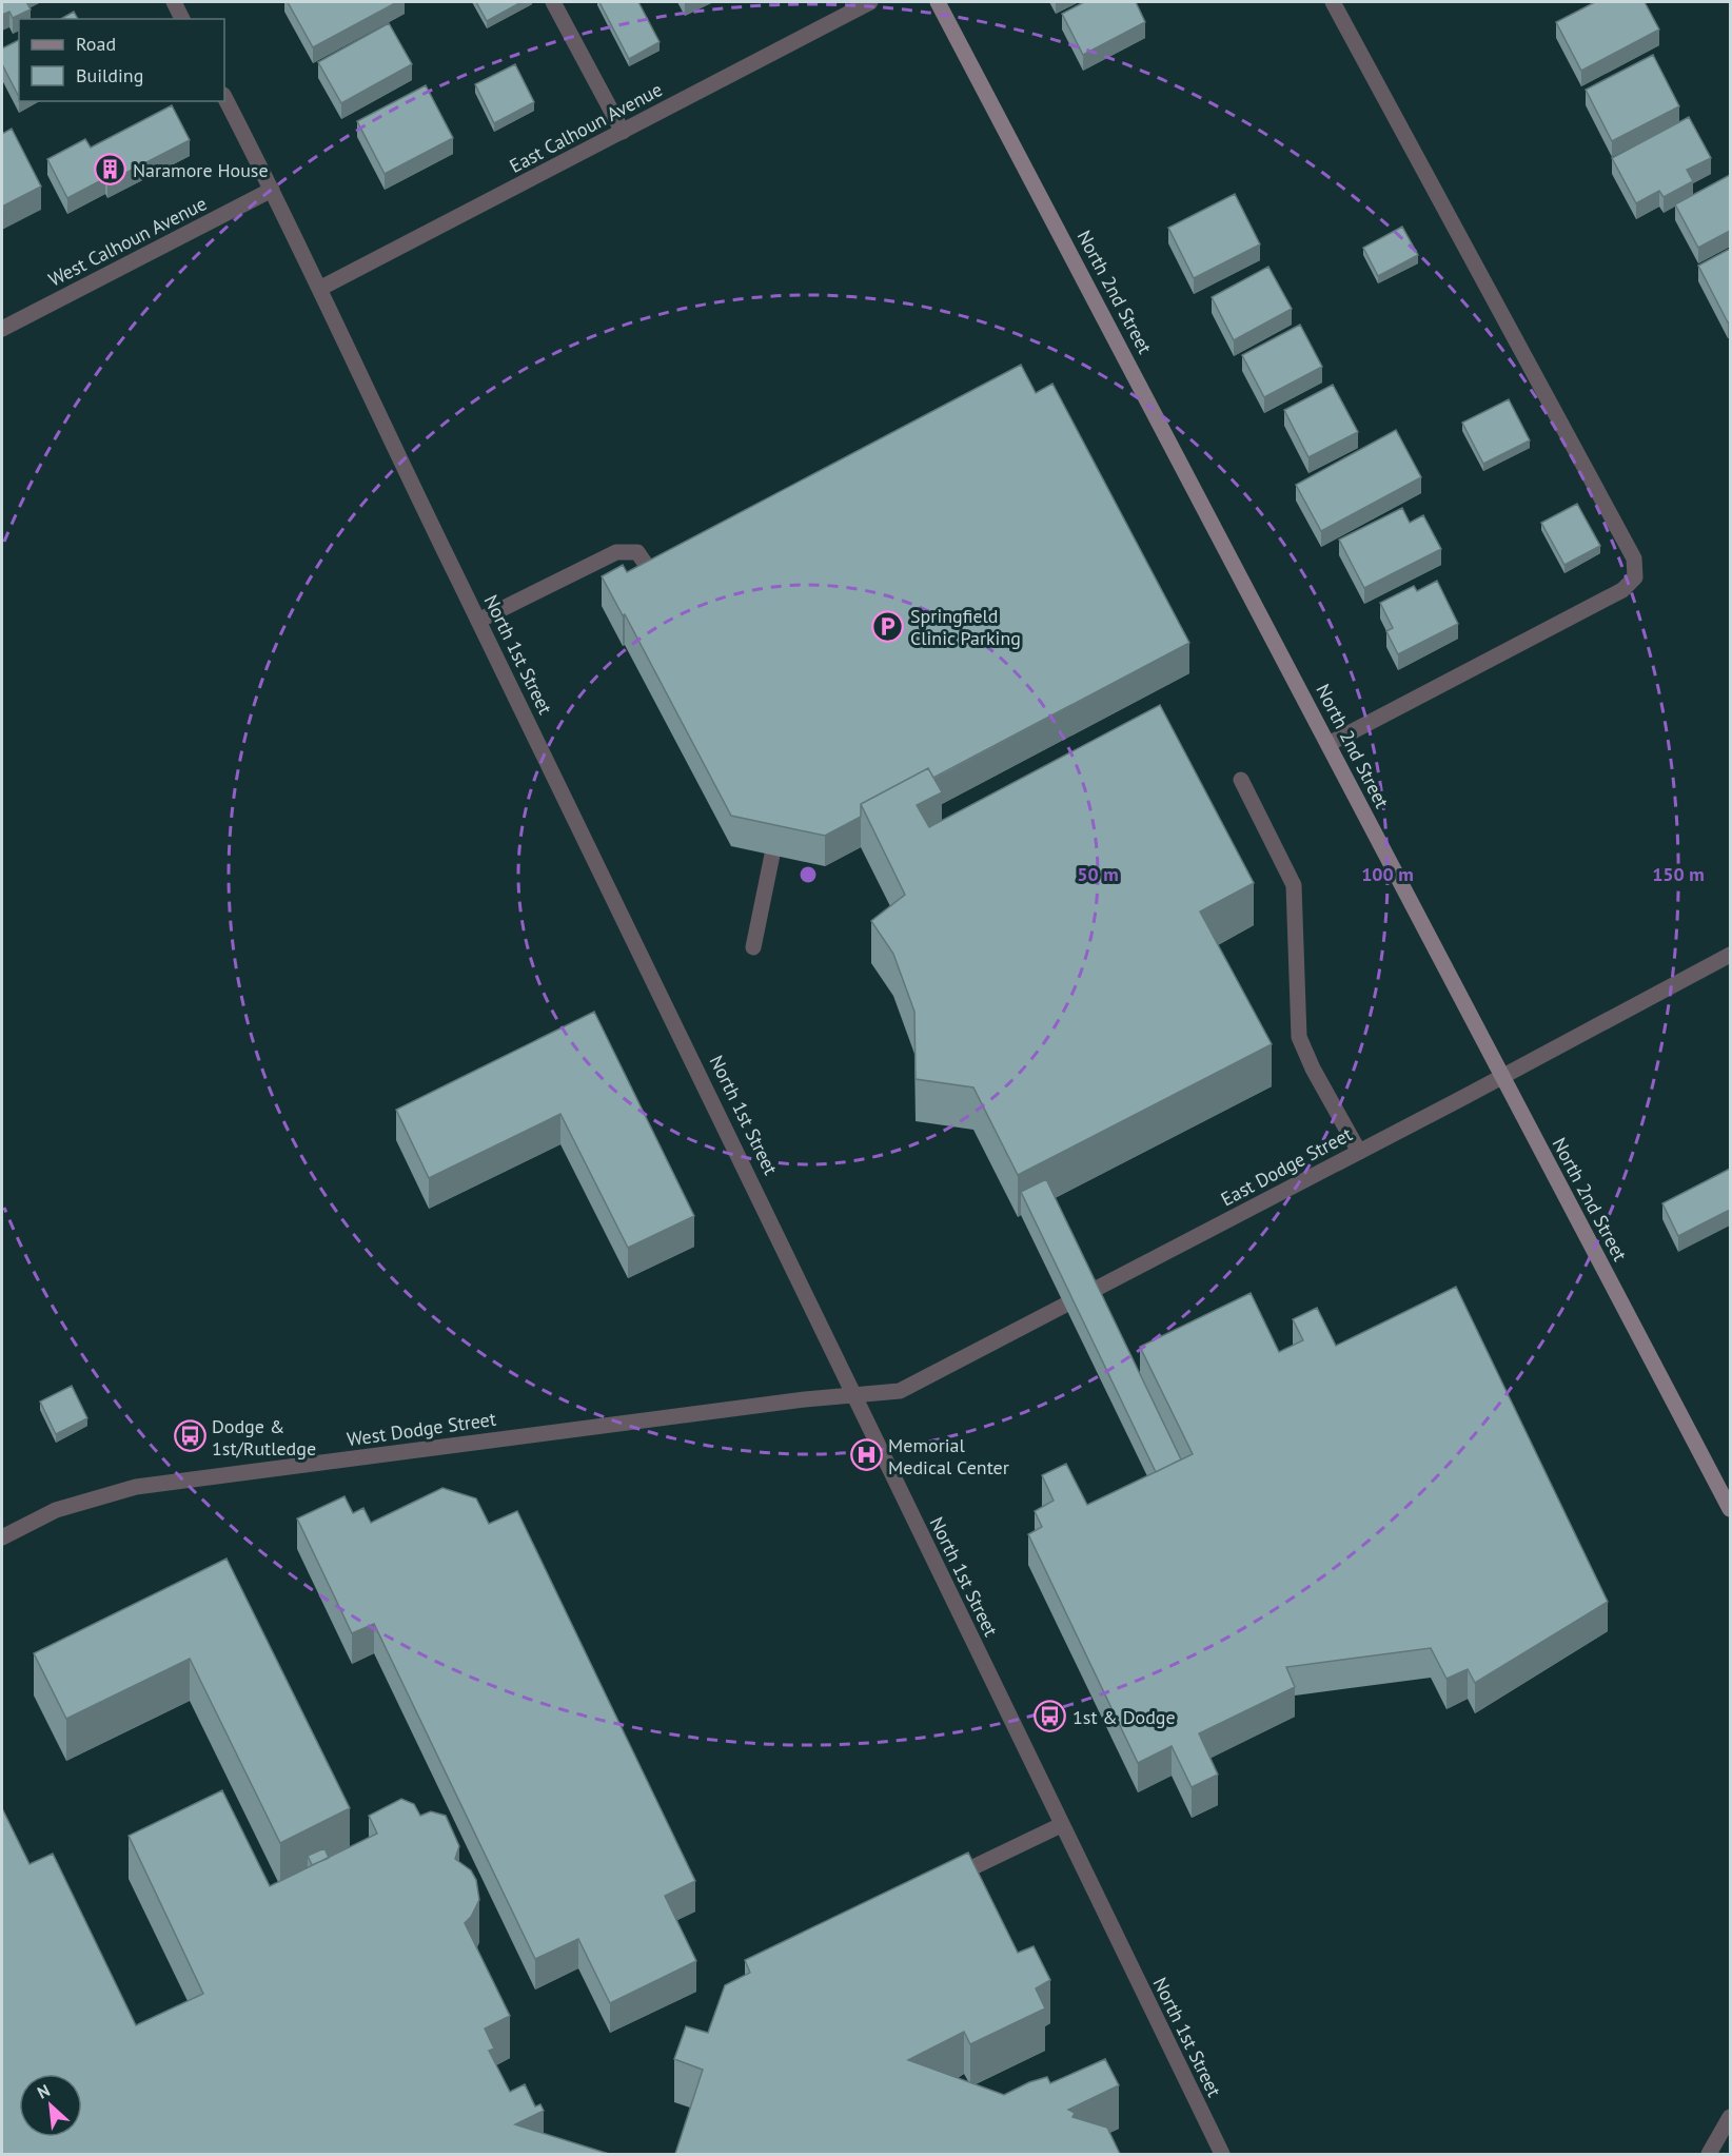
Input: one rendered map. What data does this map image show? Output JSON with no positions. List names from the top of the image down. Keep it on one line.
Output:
{"streets":{"main road":["North 2nd Street"],"street":["East Calhoun Avenue","West Calhoun Avenue","North 1st Street","East Dodge Street","West Dodge Street"]},"crossings":[["East Calhoun Avenue","North 1st Street"],["West Calhoun Avenue","North 1st Street"],["North 2nd Street","East Dodge Street"],["North 1st Street","East Dodge Street"],["North 1st Street","West Dodge Street"],["East Dodge Street","West Dodge Street"]],"places":{"building":["Naramore House"],"parking":["Springfield Clinic Parking"],"bus stop":["Dodge & 1st/Rutledge","1st & Dodge"],"hospital":["Memorial Medical Center"]},"legend":["Road","Building"],"north":"top left","rings":["50 m","100 m","150 m"]}
